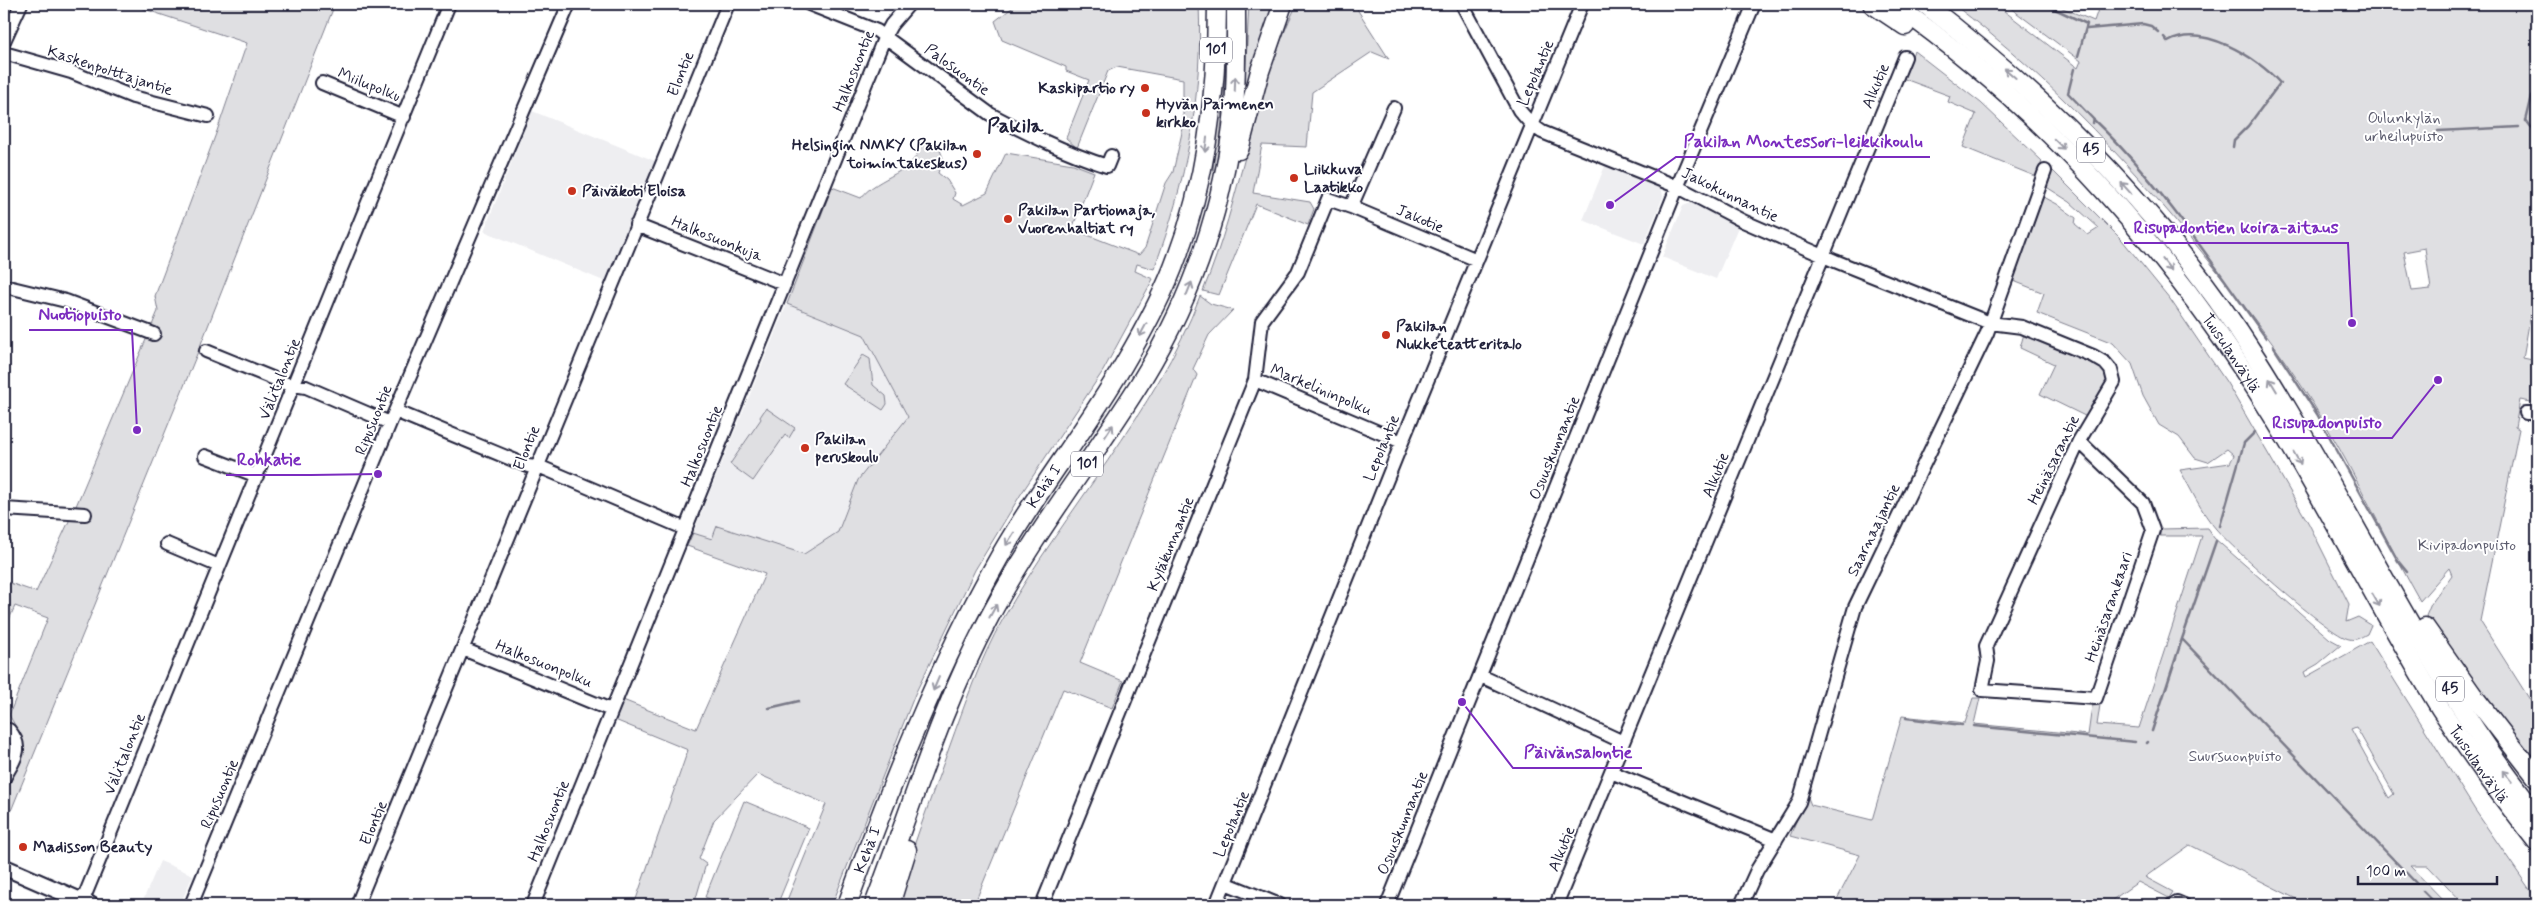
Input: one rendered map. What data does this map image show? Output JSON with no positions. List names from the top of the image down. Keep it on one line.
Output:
{"streets":{"highway":["101","45","Tuusulanväylä","Kehä I"],"street":["Palosuontie","Kaskenpolttajantie","Halkosuontie","Lepolantie","Elontie","Miilupolku","Alkutie","Jakokunnantie","Jakotie","Halkosuonkuja","Välitalontie","Markelininpolku","Ripusuontie","Osuuskunnantie","Heinäsarantie","Saarnaajantie","Kyläkunnantie","Heinäsarankaari","Halkosuonpolku"]},"crossings":[["Palosuontie","Halkosuontie"],["Halkosuontie","Halkosuonkuja"],["Halkosuontie","Halkosuonpolku"],["Lepolantie","Jakokunnantie"],["Lepolantie","Jakotie"],["Lepolantie","Markelininpolku"],["Elontie","Halkosuonkuja"],["Elontie","Halkosuonpolku"],["Miilupolku","Välitalontie"],["Alkutie","Jakokunnantie"],["Jakokunnantie","Osuuskunnantie"],["Jakokunnantie","Heinäsarantie"],["Jakokunnantie","Saarnaajantie"],["Jakotie","Kyläkunnantie"],["Markelininpolku","Kyläkunnantie"],["Heinäsarantie","Saarnaajantie"],["Heinäsarantie","Heinäsarankaari"]],"districts":["Pakila"],"parks":["Oulunkylän urheilupuisto","Kivipadonpuisto","Suursuonpuisto"],"places":["Kaskipartio ry","Hyvän Paimenen kirkko","Helsingin NMKY (Pakilan toimintakeskus)","Liikkuva Laatikko","Päiväkoti Eloisa","Pakilan Montessori-leikkikoulu","Pakilan Partiomaja, Vuorenhaltiat ry","Risupadontien koira-aitaus","Pakilan Nukketeatteritalo","Risupadonpuisto","Nuotiopuisto","Pakilan peruskoulu","Rohkatie","Päivänsalontie","Madisson Beauty"],"scale_bar":"100 m"}
